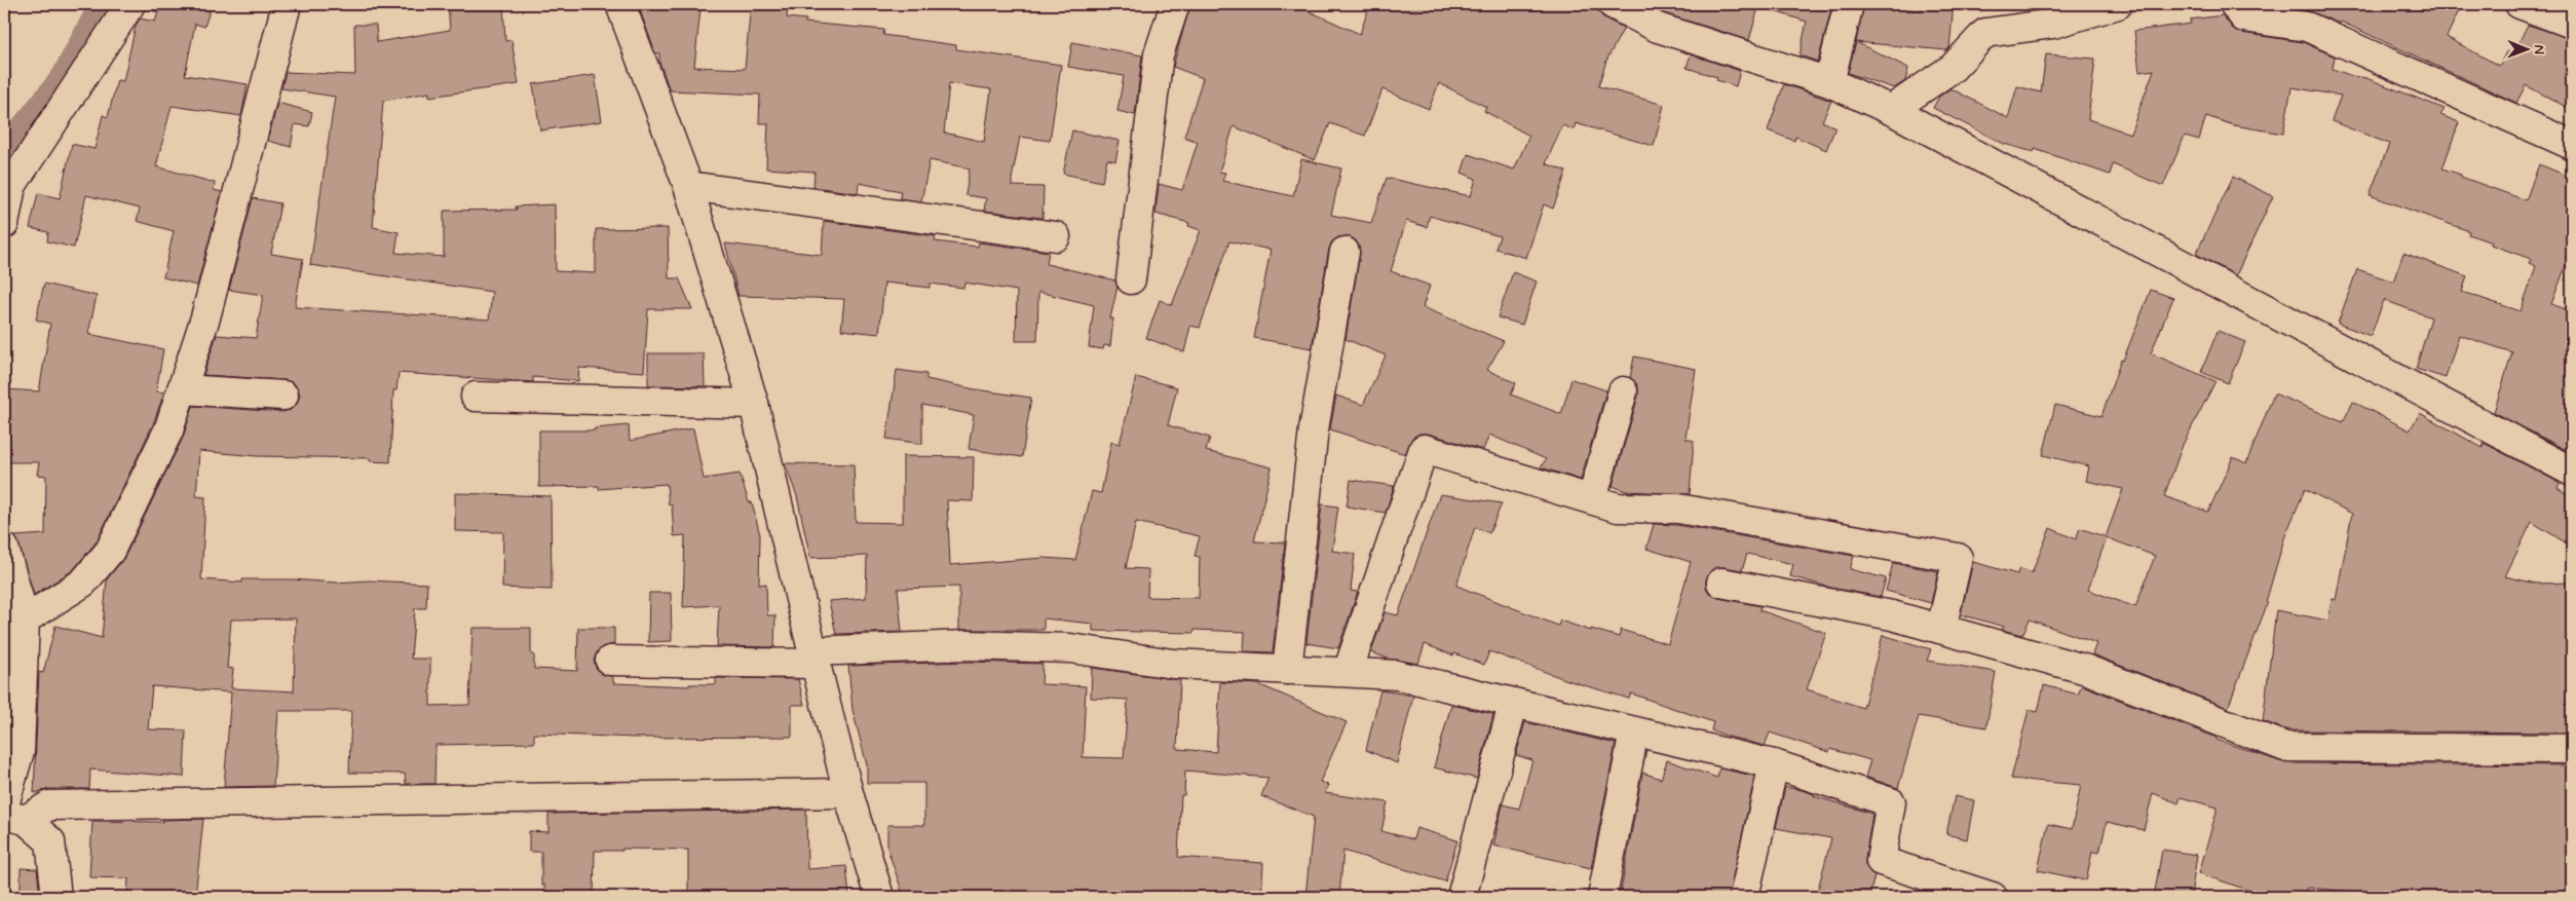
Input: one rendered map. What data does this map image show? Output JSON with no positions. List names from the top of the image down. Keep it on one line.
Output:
{"north":"right"}
